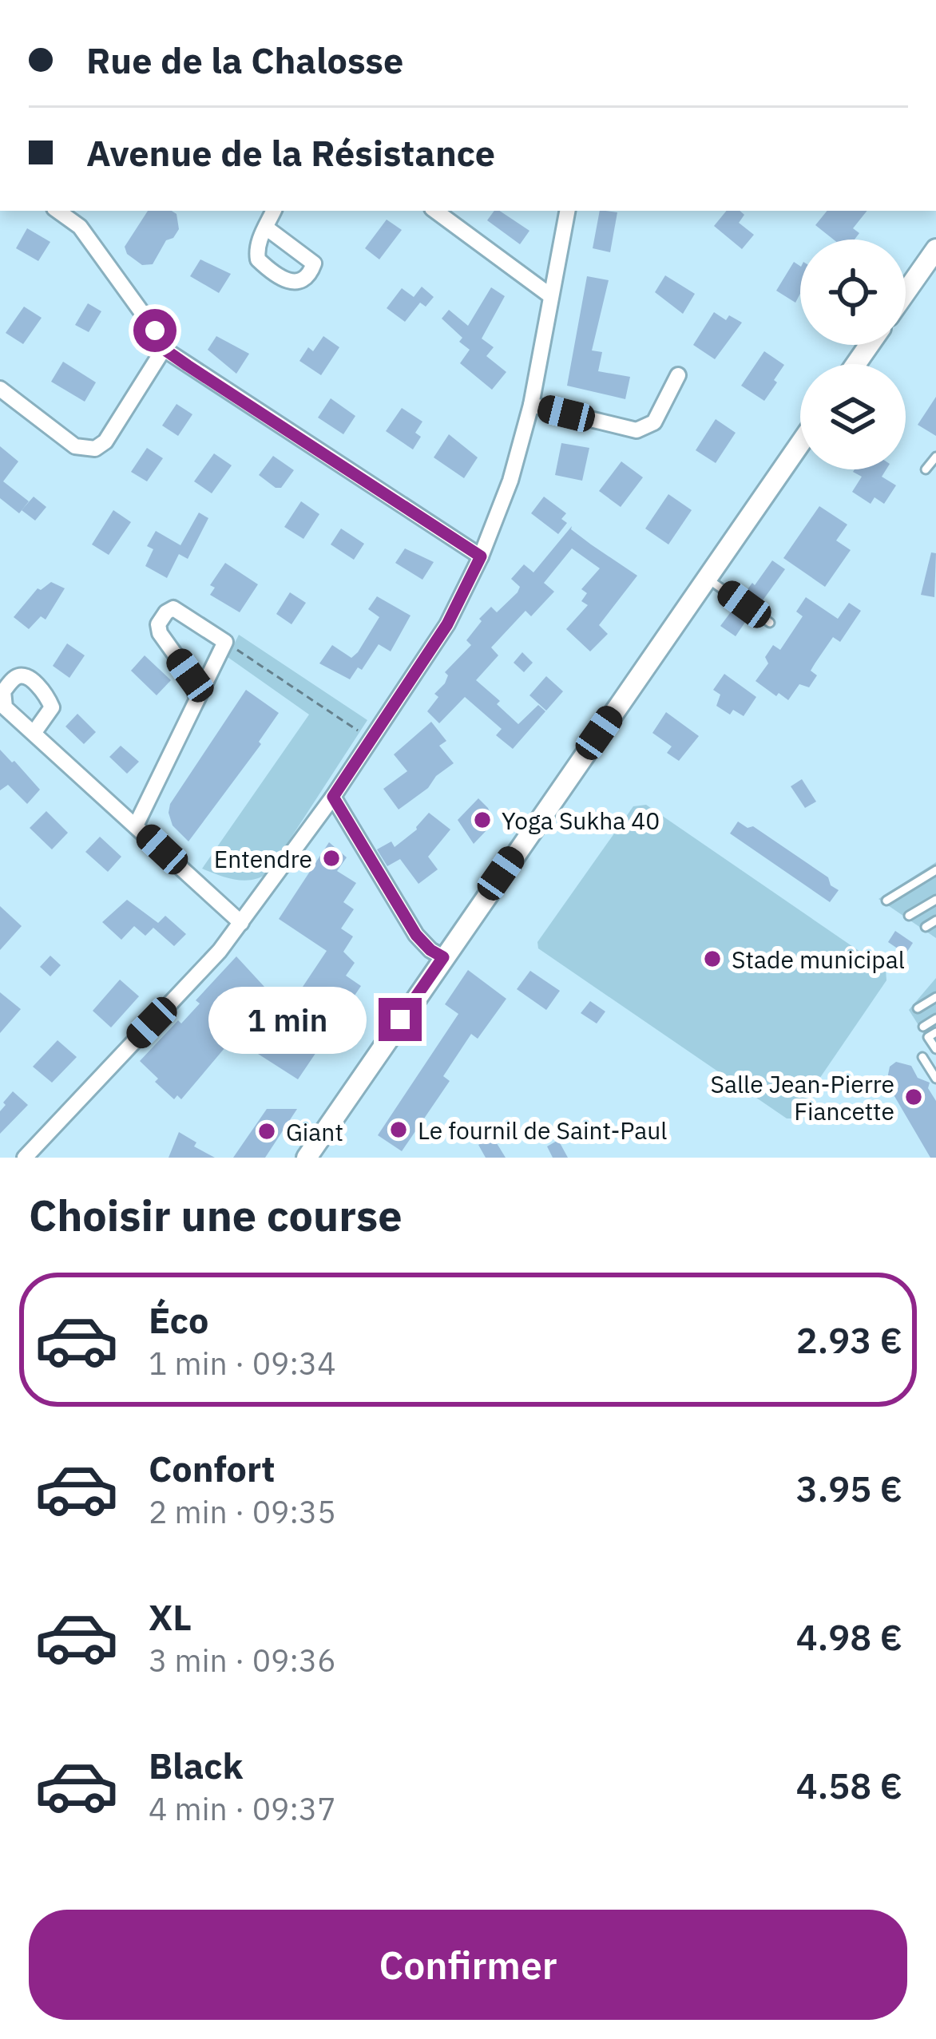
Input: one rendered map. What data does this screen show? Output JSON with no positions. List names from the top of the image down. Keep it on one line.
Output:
{"places":["Yoga Sukha 40","Entendre","Stade municipal","Salle Jean-Pierre Fiancette","Le fournil de Saint-Paul","Giant"],"page":{"banner":["Rue de la Chalosse","Avenue de la Résistance"],"bubble":"1 min","heading":"Choisir une course","list":[{"name":"Éco","note":"1 min · 09:34","value":"2.93 €"},{"name":"Confort","note":"2 min · 09:35","value":"3.95 €"},{"name":"XL","note":"3 min · 09:36","value":"4.98 €"},{"name":"Black","note":"4 min · 09:37","value":"4.58 €"}],"buttons":"Confirmer"}}
